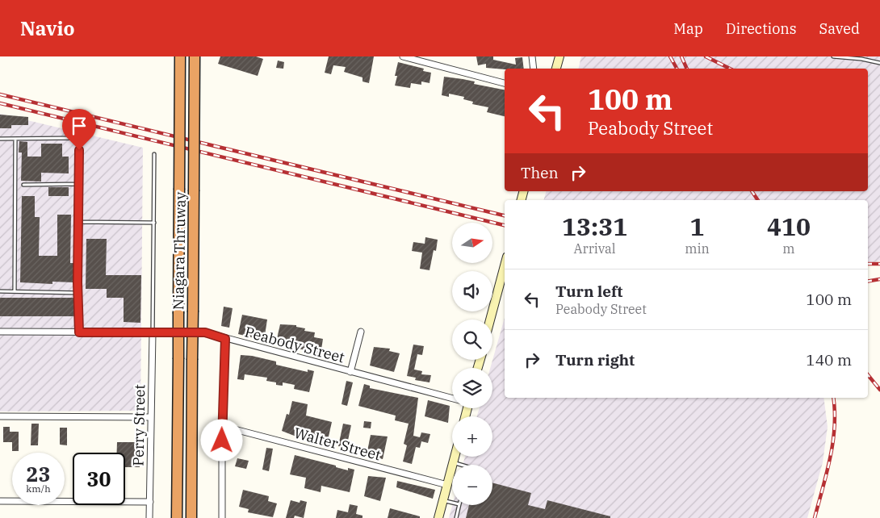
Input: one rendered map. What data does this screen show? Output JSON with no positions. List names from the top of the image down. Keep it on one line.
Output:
{"streets":{"highway":["Niagara Thruway"],"street":["Peabody Street","Perry Street","Walter Street"]},"crossings":[["Peabody Street","Perry Street"]],"north":"right","page":{"header":"Navio","nav":["Map","Directions","Saved"],"turn":["100 m","Peabody Street"],"then":"Then","eta":["13:31","Arrival","1","min","410","m"],"map_buttons":["+","−"],"list":[{"name":"Turn left","note":"Peabody Street","value":"100 m"},{"name":"Turn right","value":"140 m"}],"speed":"23 km/h","limit":"30"}}
